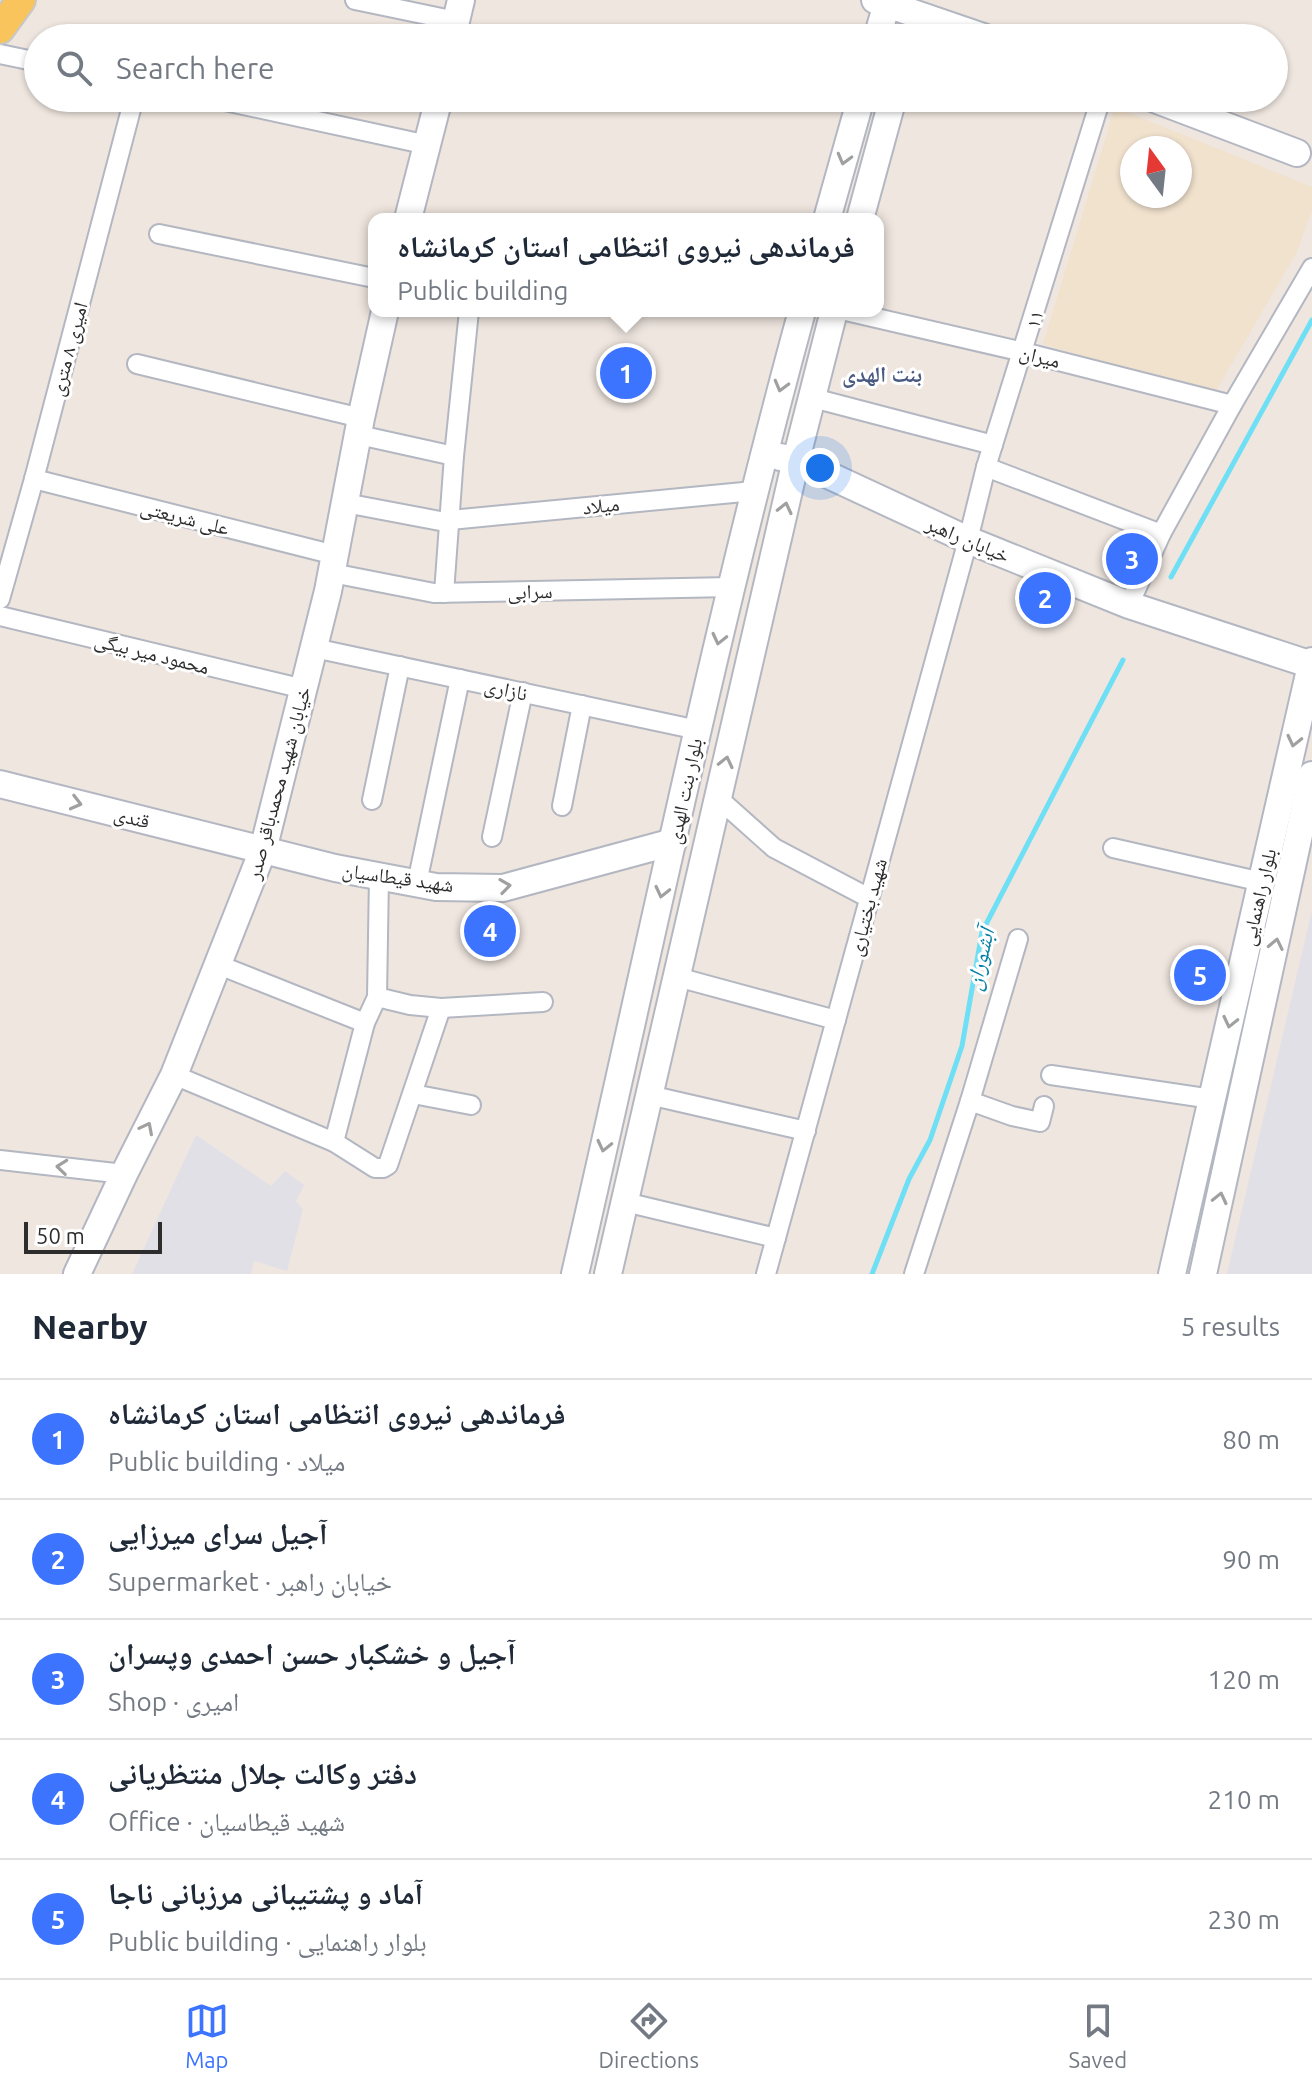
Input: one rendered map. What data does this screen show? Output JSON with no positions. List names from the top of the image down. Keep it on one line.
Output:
{"streets":{"main road":["خیابان راهبر","خیابان شهید محمدباقر صدر","بلوار بنت الهدی","قندی","شهید قیطاسیان","بلوار راهنمایی"],"street":["۱۱","امیری ۸ متری","میران","میلاد","علی شریعتی","سرابی","محمود میر بیگی","نازاری","شهید بختیاری"]},"crossings":[["۱۱","میران"],["۱۱","خیابان راهبر"],["۱۱","شهید بختیاری"],["امیری ۸ متری","علی شریعتی"],["میلاد","خیابان شهید محمدباقر صدر"],["میلاد","بلوار بنت الهدی"],["علی شریعتی","سرابی"],["علی شریعتی","خیابان شهید محمدباقر صدر"],["خیابان راهبر","بلوار بنت الهدی"],["خیابان راهبر","بلوار راهنمایی"],["خیابان راهبر","شهید بختیاری"],["سرابی","خیابان شهید محمدباقر صدر"],["سرابی","بلوار بنت الهدی"],["محمود میر بیگی","خیابان شهید محمدباقر صدر"],["نازاری","خیابان شهید محمدباقر صدر"],["نازاری","بلوار بنت الهدی"],["خیابان شهید محمدباقر صدر","قندی"],["خیابان شهید محمدباقر صدر","شهید قیطاسیان"],["بلوار بنت الهدی","شهید قیطاسیان"],["قندی","شهید قیطاسیان"]],"one_way":["قندی","شهید قیطاسیان"],"districts":["بنت الهدی"],"water":["آبشوران"],"scale_bar":"50 m","north":"top","page":{"search":"Search here","popup":["فرماندهی نیروی انتظامی استان کرمانشاه","Public building"],"pins":["1","3","2","4","5"],"scale":"50 m","heading":["Nearby","5 results"],"list":[{"mark":"1","name":"فرماندهی نیروی انتظامی استان کرمانشاه","note":"Public building · میلاد","value":"80 m"},{"mark":"2","name":"آجیل سرای میرزایی","note":"Supermarket · خیابان راهبر","value":"90 m"},{"mark":"3","name":"آجیل و خشکبار حسن احمدی وپسران","note":"Shop · امیری","value":"120 m"},{"mark":"4","name":"دفتر وکالت جلال منتظریانی","note":"Office · شهید قیطاسیان","value":"210 m"},{"mark":"5","name":"آماد و پشتیبانی مرزبانی ناجا","note":"Public building · بلوار راهنمایی","value":"230 m"}],"nav":["Map","Directions","Saved"]}}
